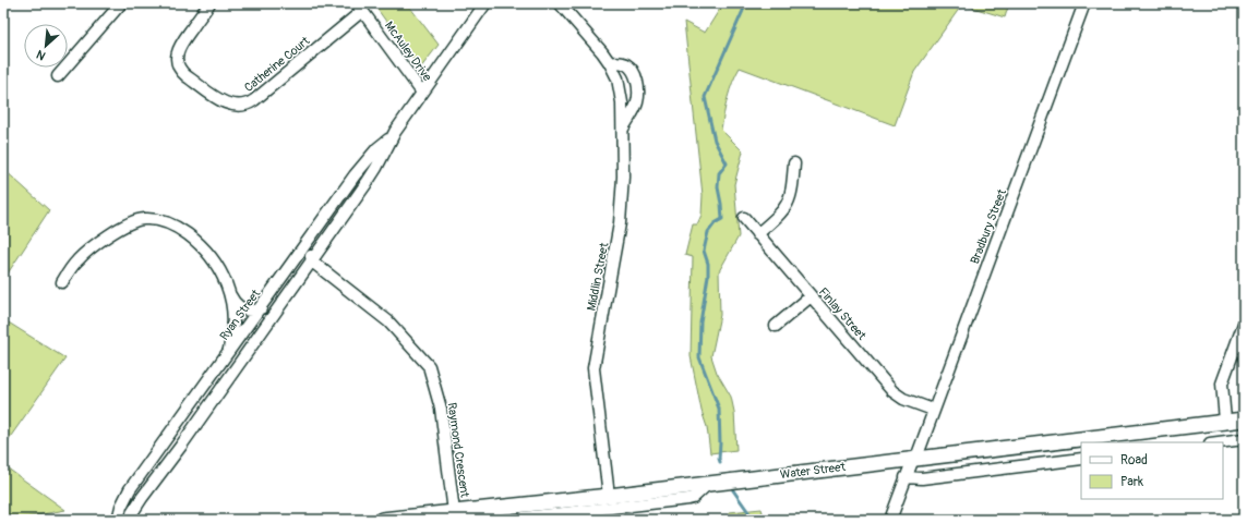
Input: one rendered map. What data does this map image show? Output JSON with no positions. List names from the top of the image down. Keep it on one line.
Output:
{"streets":{"main road":["Water Street"],"street":["McAuley Drive","Catherine Court","Bradbury Street","Middlin Street","Finlay Street","Ryan Street","Raymond Crescent"]},"crossings":[["McAuley Drive","Catherine Court"],["McAuley Drive","Ryan Street"],["Bradbury Street","Finlay Street"],["Bradbury Street","Water Street"],["Middlin Street","Water Street"],["Ryan Street","Raymond Crescent"],["Raymond Crescent","Water Street"]],"legend":["Road","Park"],"north":"bottom left"}
